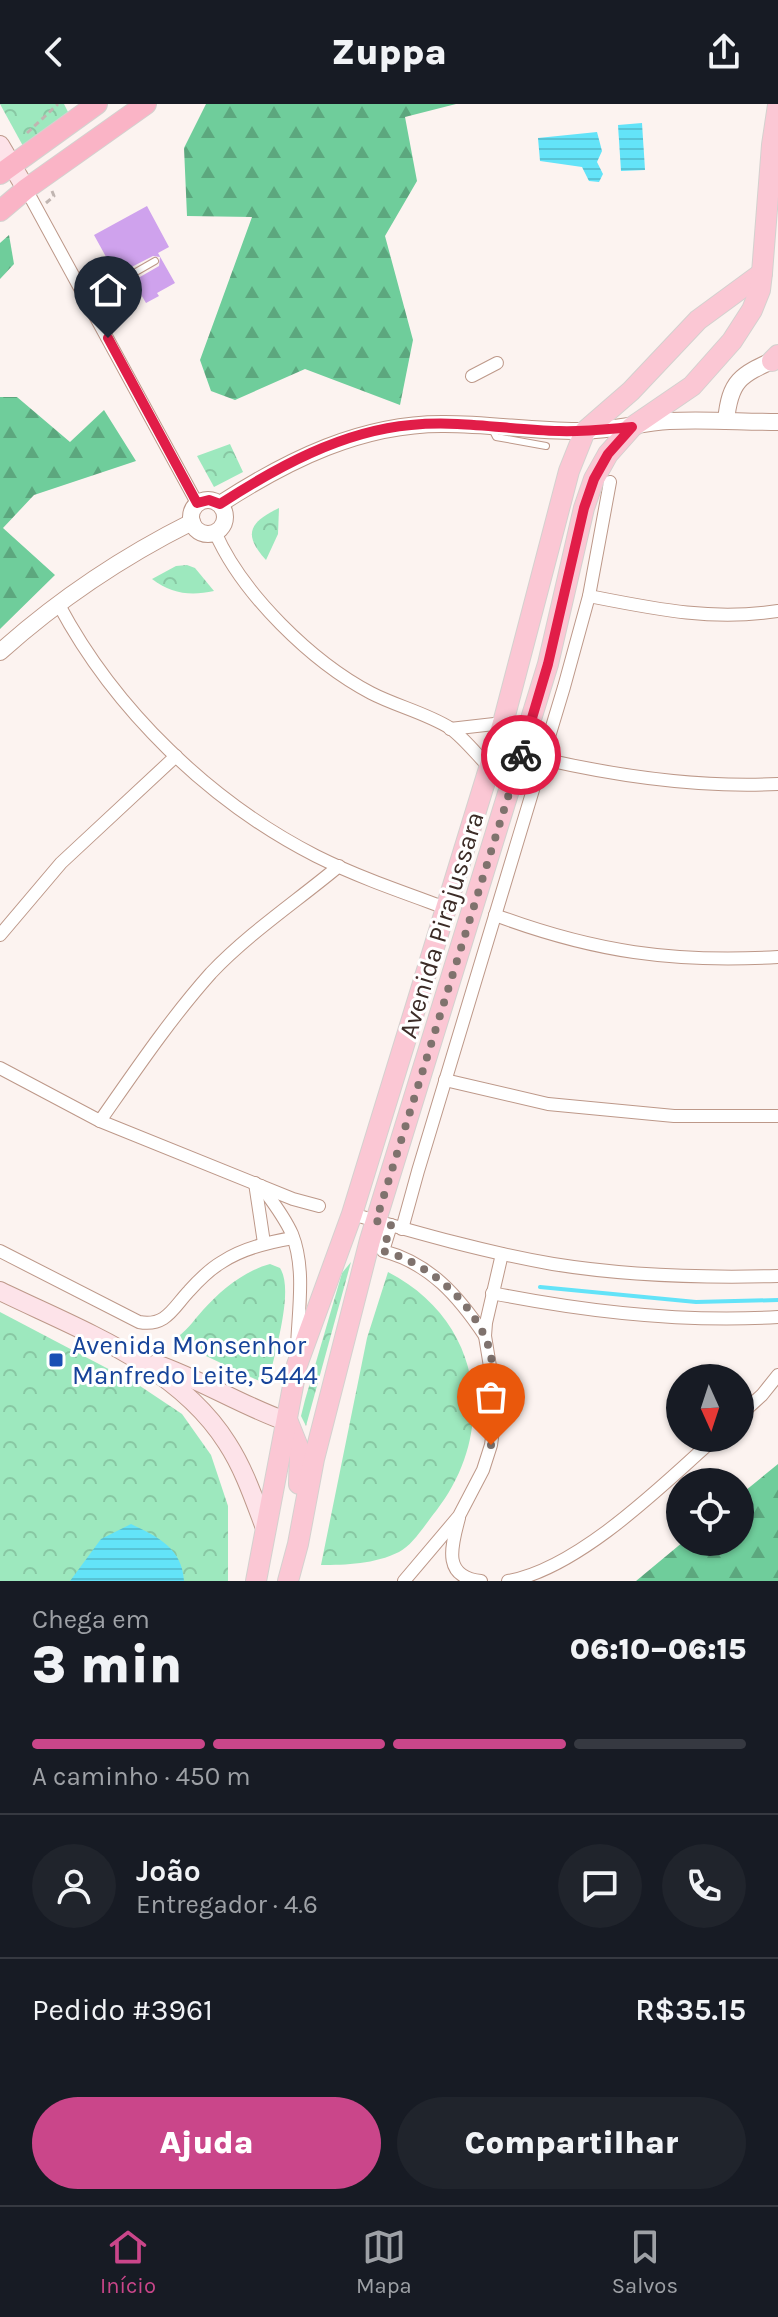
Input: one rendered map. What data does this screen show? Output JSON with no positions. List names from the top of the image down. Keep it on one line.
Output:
{"streets":{"main road":["Avenida Pirajussara"]},"places":{"transit":["Avenida Monsenhor Manfredo Leite, 5444"]},"north":"bottom","page":{"header":"Zuppa","heading":["3 min","Chega em","06:10–06:15"],"panel":["João","Entregador · 4.6","Pedido #3961","R$35.15"],"bar":"A caminho · 450 m","buttons":["Ajuda","Compartilhar"],"tabs":["Início","Mapa","Salvos"]}}
